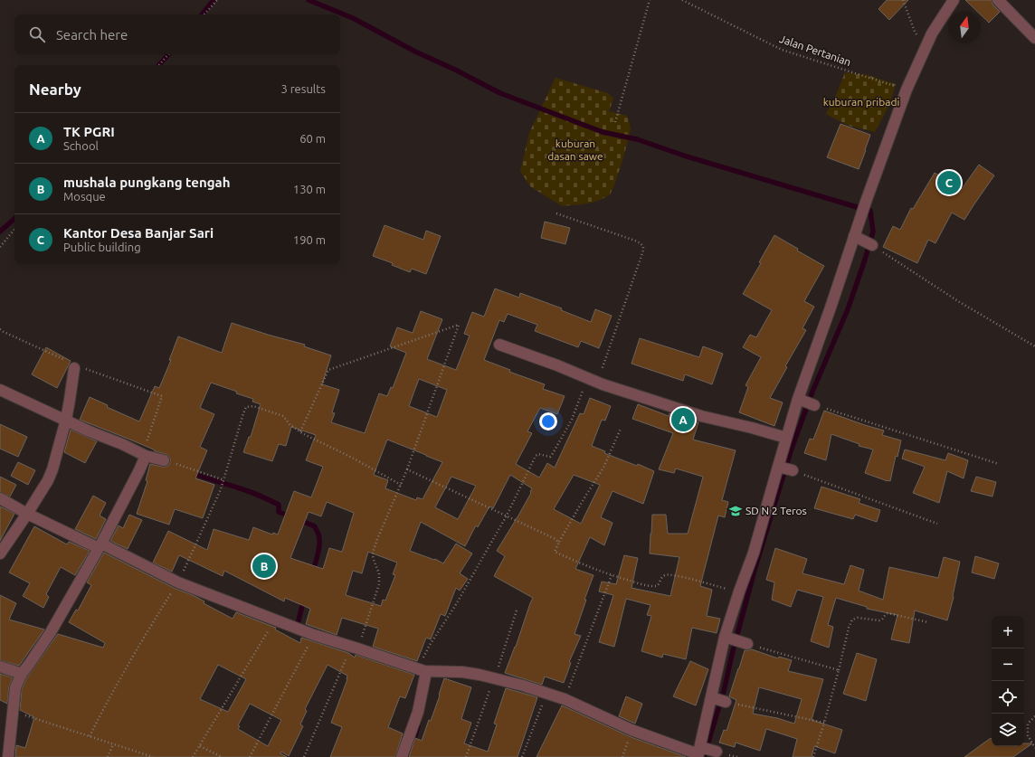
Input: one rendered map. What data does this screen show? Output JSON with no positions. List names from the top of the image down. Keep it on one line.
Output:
{"streets":{"path":["Jalan Pertanian"]},"parks":["kuburan pribadi","kuburan dasan sawe"],"places":{"school or university":["SD N 2 Teros"]},"north":"top","page":{"search":"Search here","heading":["Nearby","3 results"],"list":[{"mark":"A","name":"TK PGRI","note":"School","value":"60 m"},{"mark":"B","name":"mushala pungkang tengah","note":"Mosque","value":"130 m"},{"mark":"C","name":"Kantor Desa Banjar Sari","note":"Public building","value":"190 m"}],"pins":["C","A","B"],"map_buttons":["+","−"]}}
